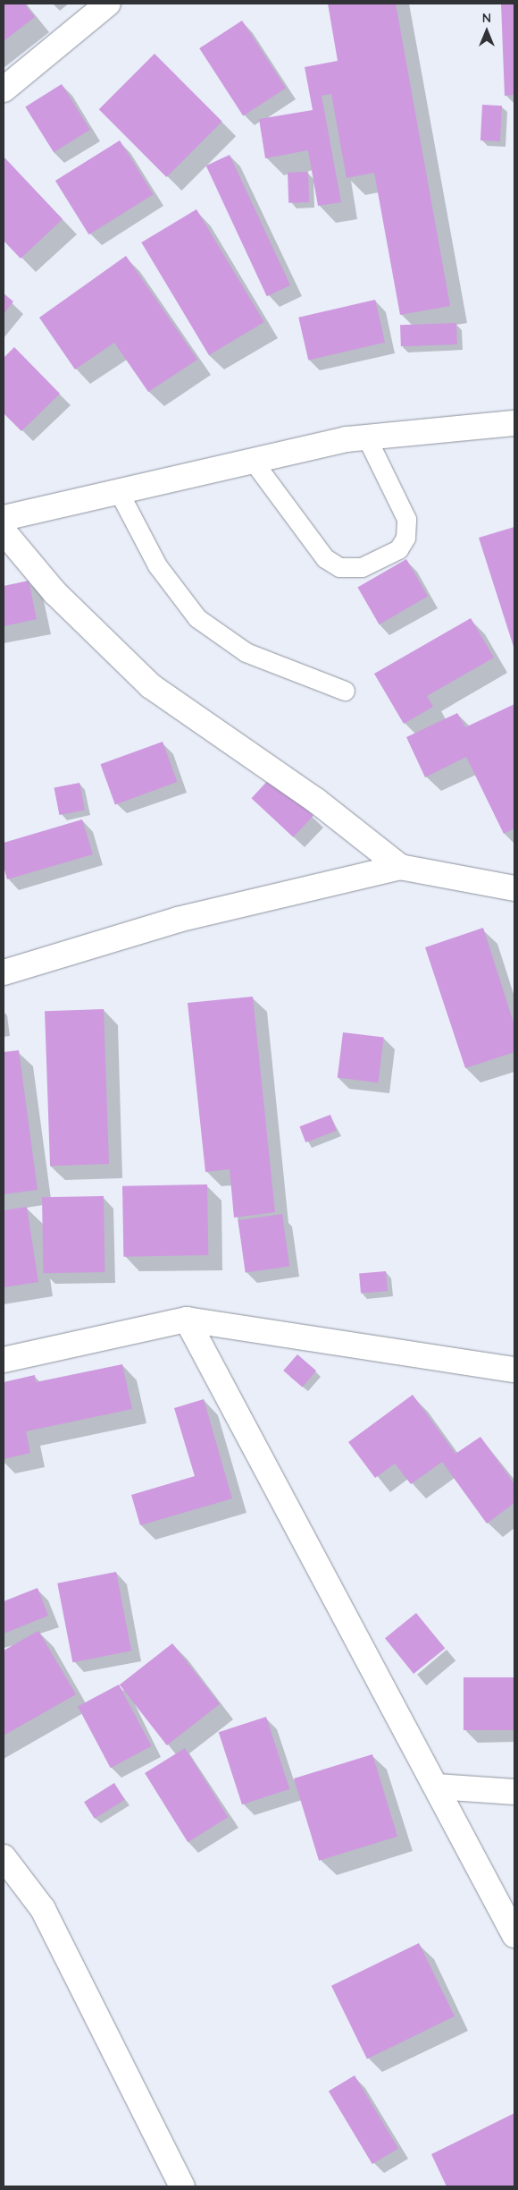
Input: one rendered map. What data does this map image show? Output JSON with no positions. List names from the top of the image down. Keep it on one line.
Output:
{"north":"top"}
